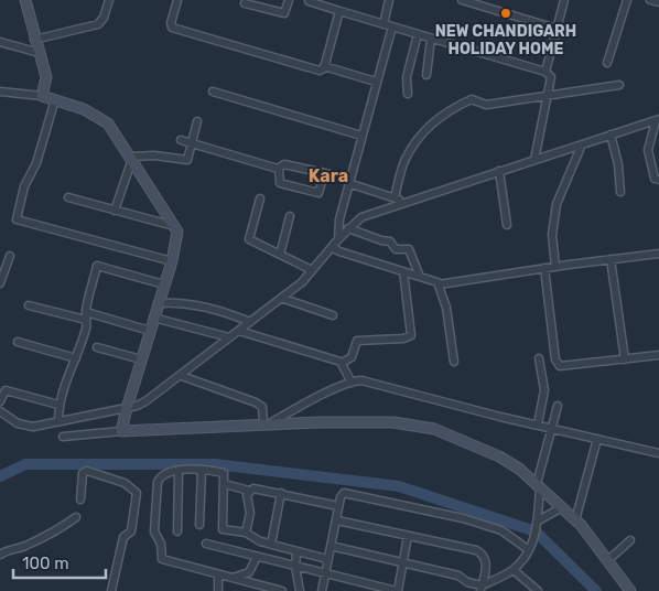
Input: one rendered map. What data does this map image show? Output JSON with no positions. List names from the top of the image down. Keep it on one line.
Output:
{"districts":["Kara"],"places":["NEW CHANDIGARH HOLIDAY HOME"],"scale_bar":"100 m"}
